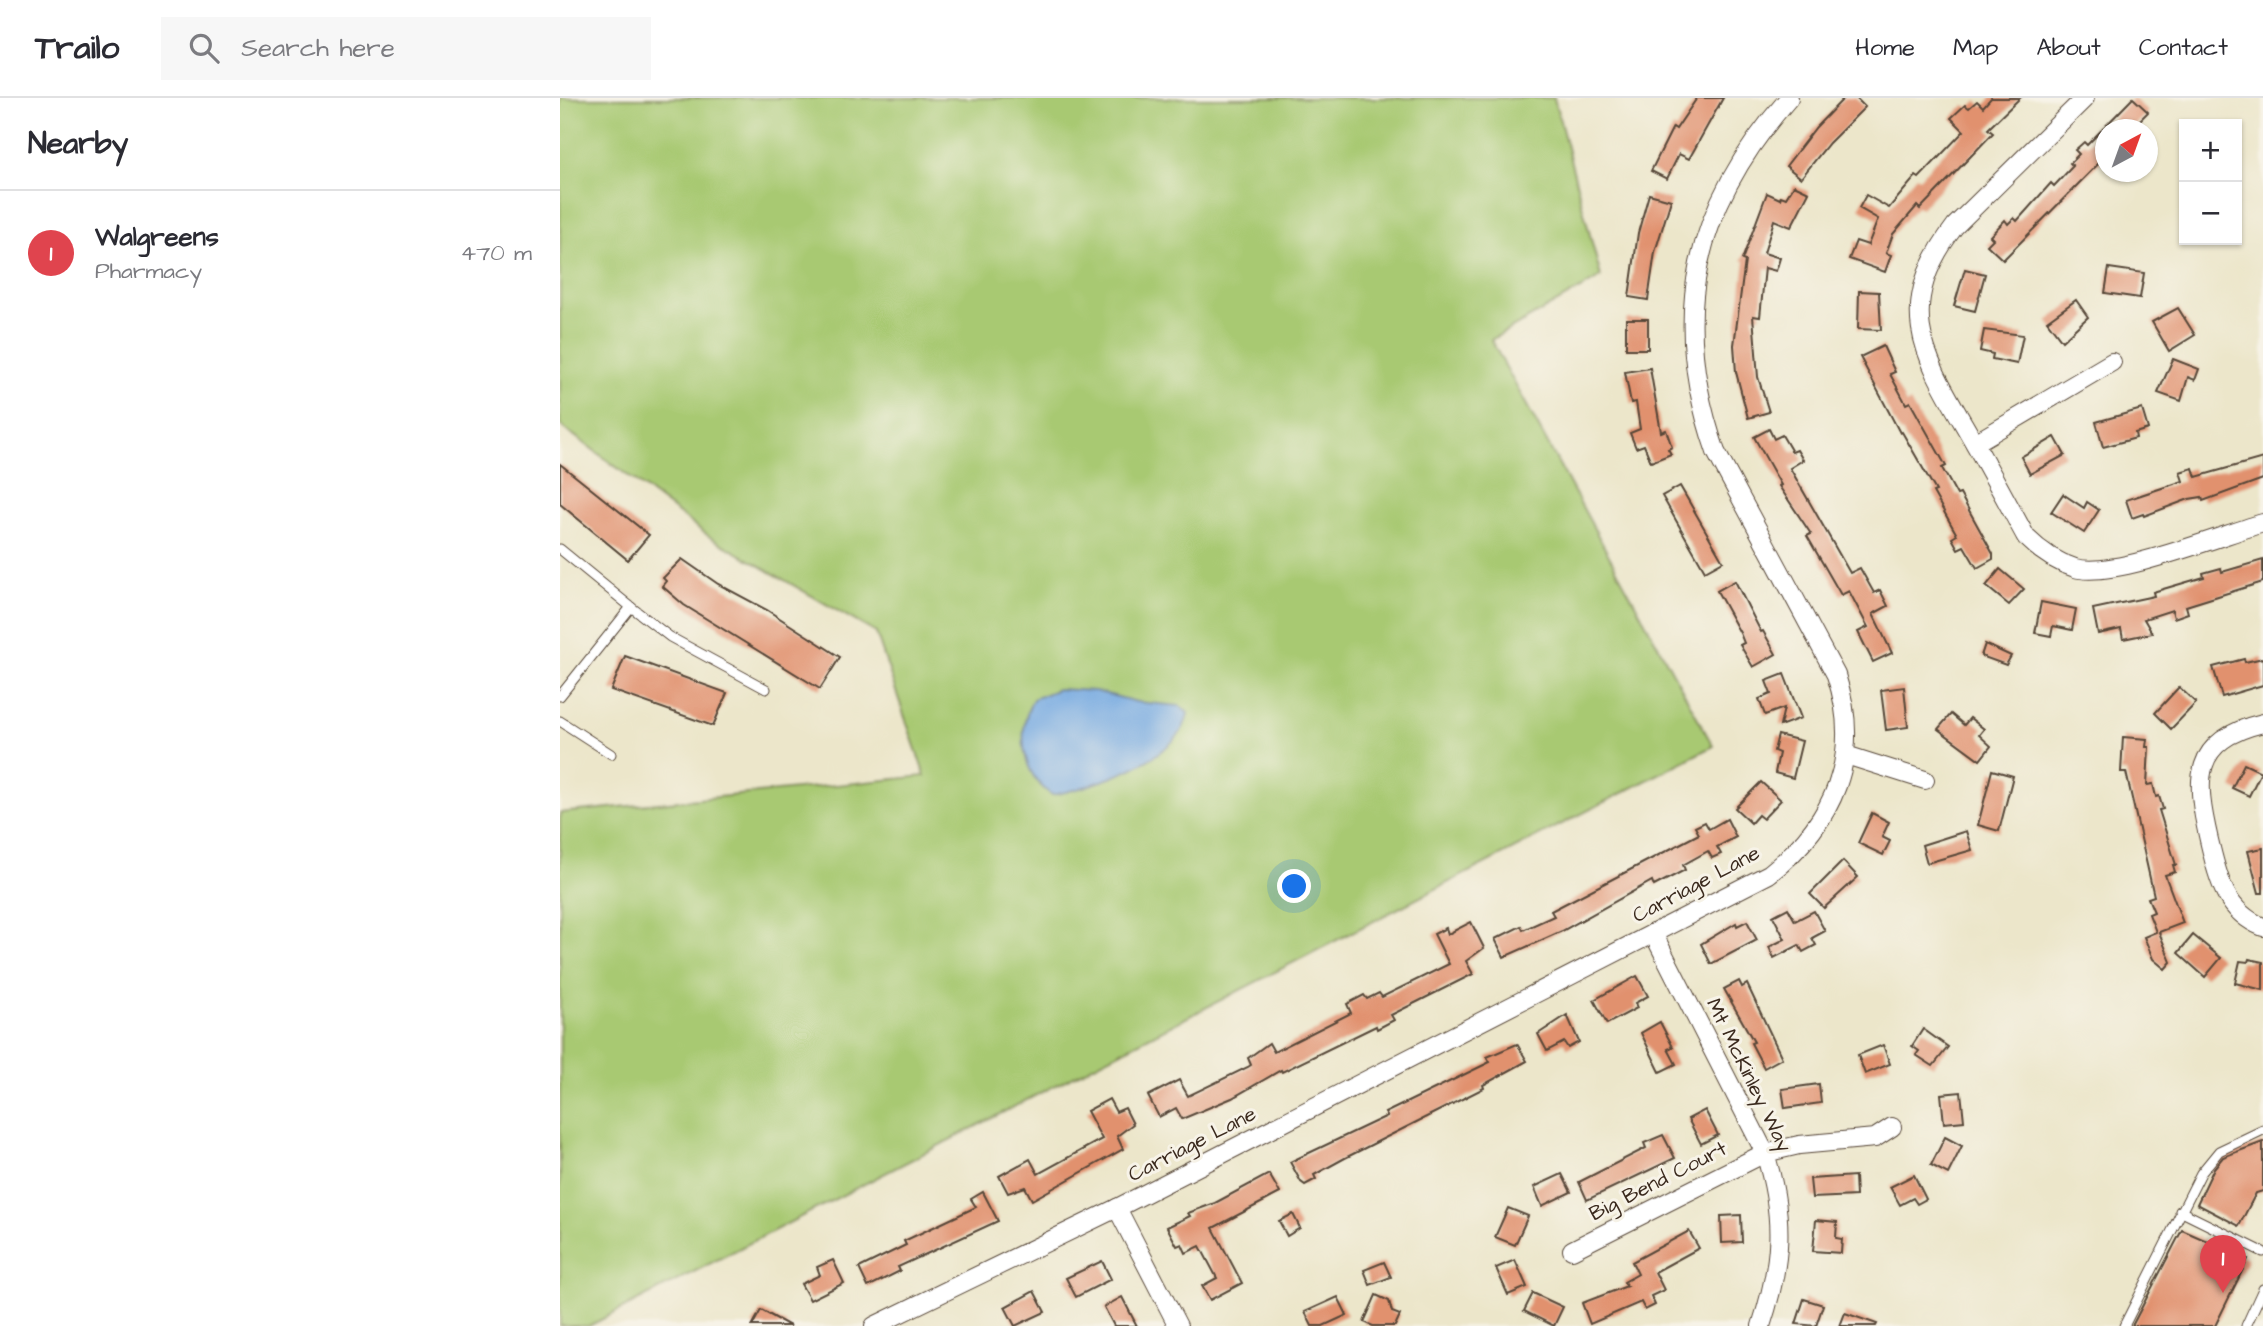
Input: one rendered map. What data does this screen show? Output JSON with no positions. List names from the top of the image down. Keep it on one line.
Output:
{"streets":{"street":["Carriage Lane","Mt McKinley Way","Big Bend Court"]},"crossings":[["Carriage Lane","Mt McKinley Way"],["Mt McKinley Way","Big Bend Court"]],"north":"top right","page":{"header":"Trailo","search":"Search here","nav":["Home","Map","About","Contact"],"heading":"Nearby","map_buttons":["+","−"],"list":[{"mark":"1","name":"Walgreens","note":"Pharmacy","value":"470 m"}],"pins":"1"}}
